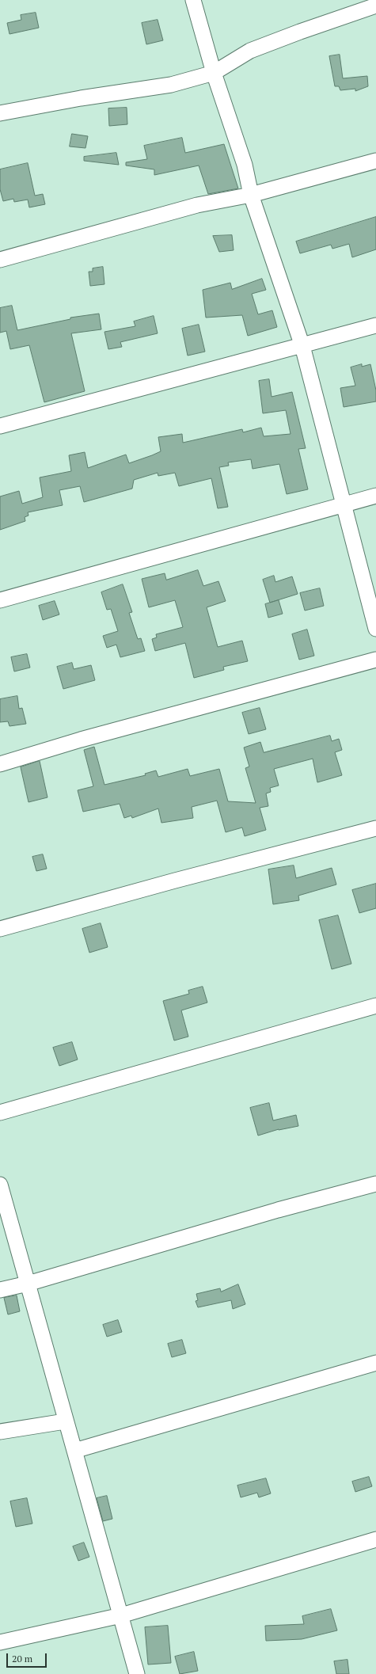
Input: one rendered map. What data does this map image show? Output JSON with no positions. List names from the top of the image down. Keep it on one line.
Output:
{"scale_bar":"20 m"}
